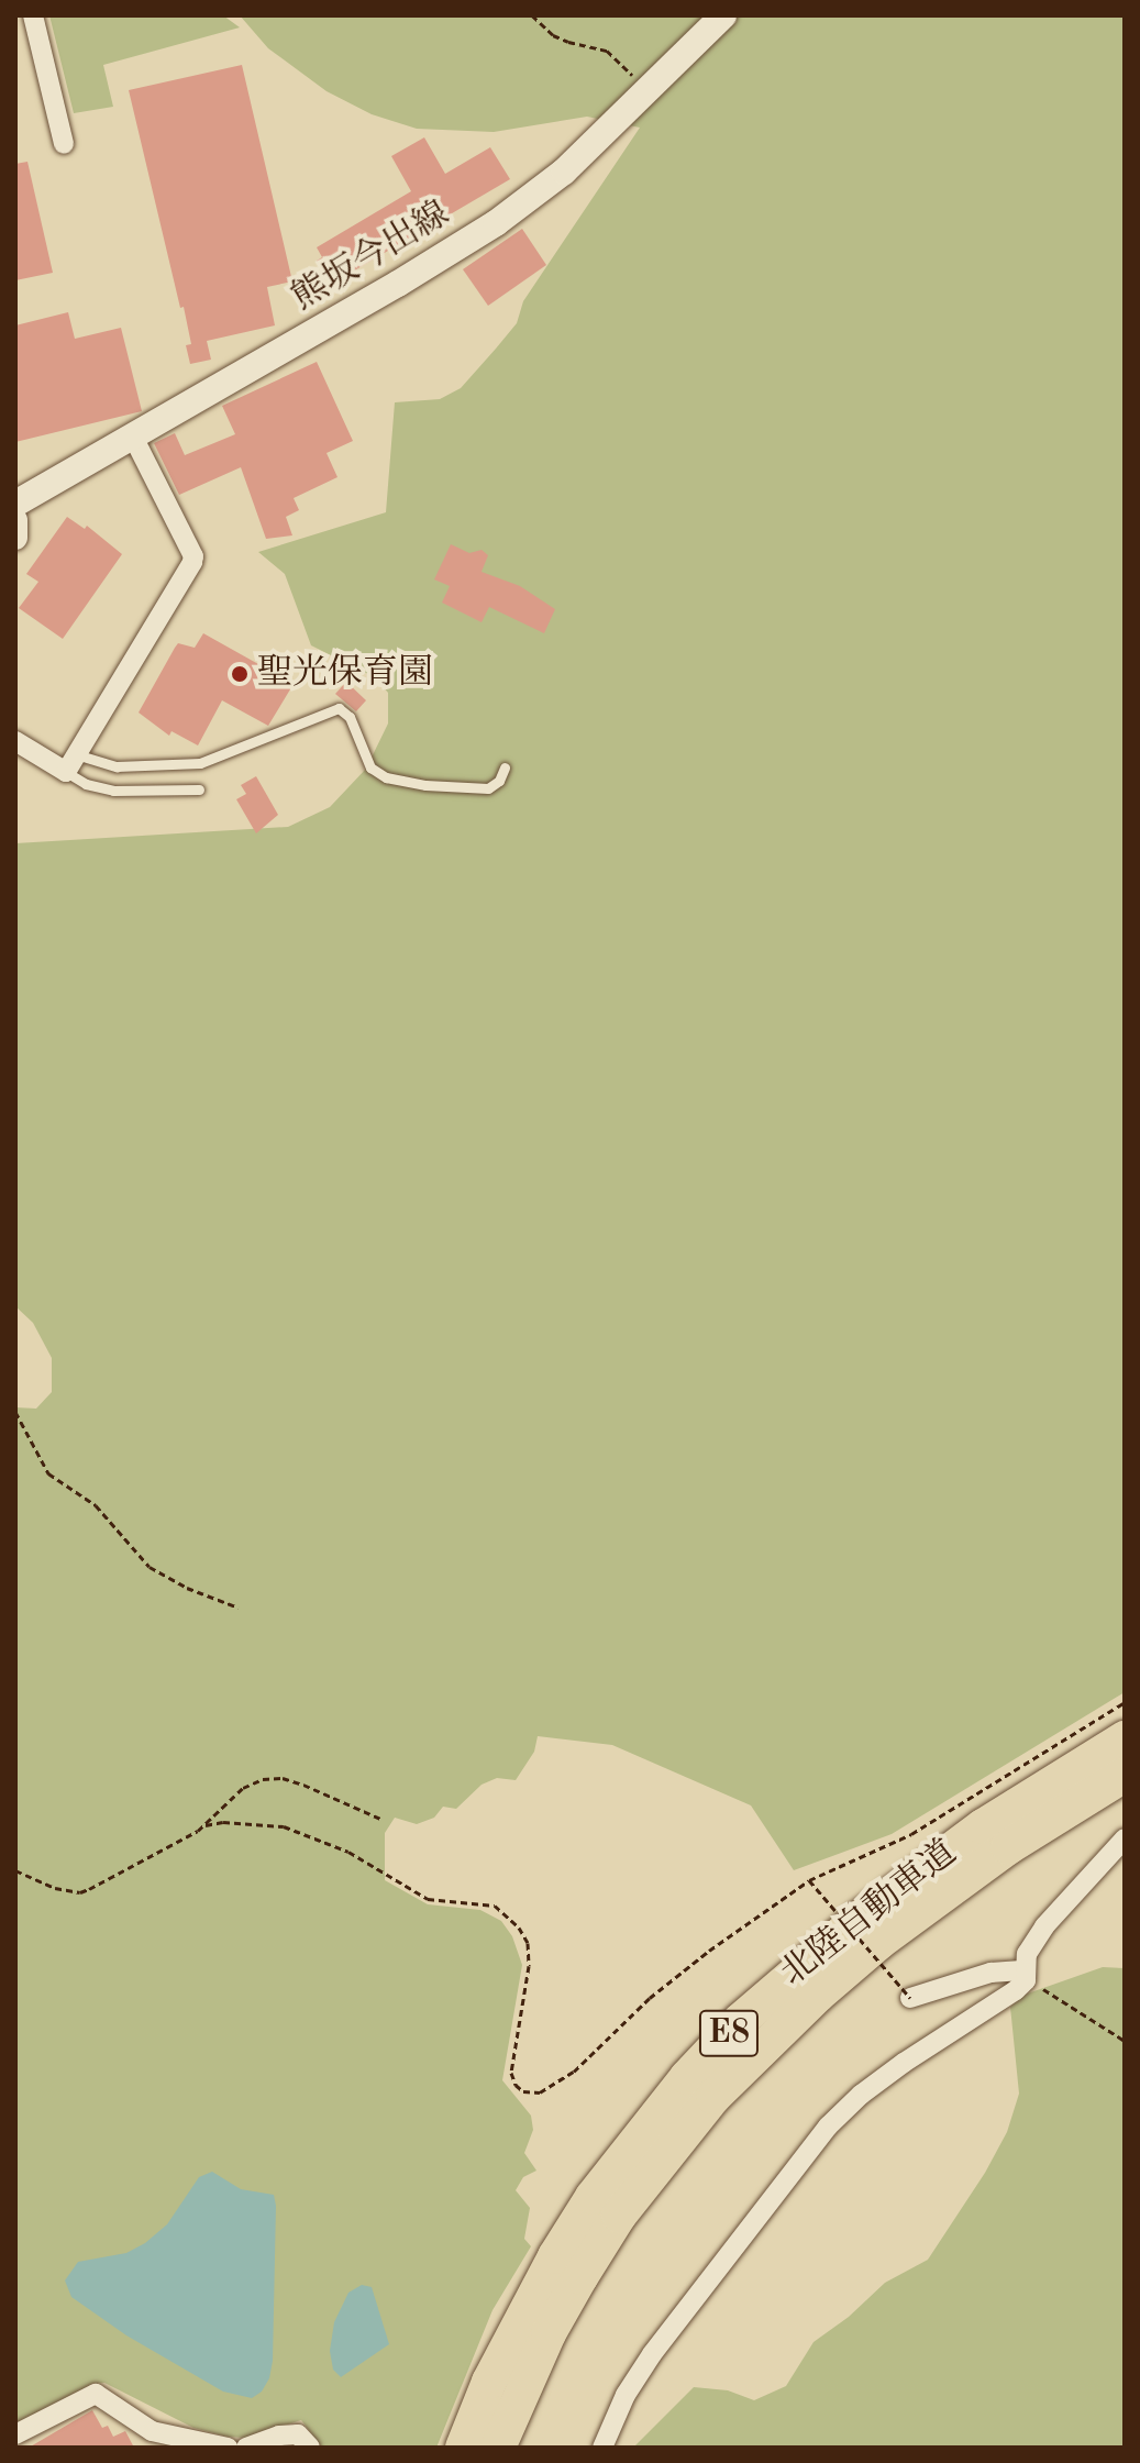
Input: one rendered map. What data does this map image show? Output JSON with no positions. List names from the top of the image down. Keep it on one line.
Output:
{"streets":{"highway":["北陸自動車道","E8"],"main road":["熊坂今出線"]},"places":["聖光保育園"]}
